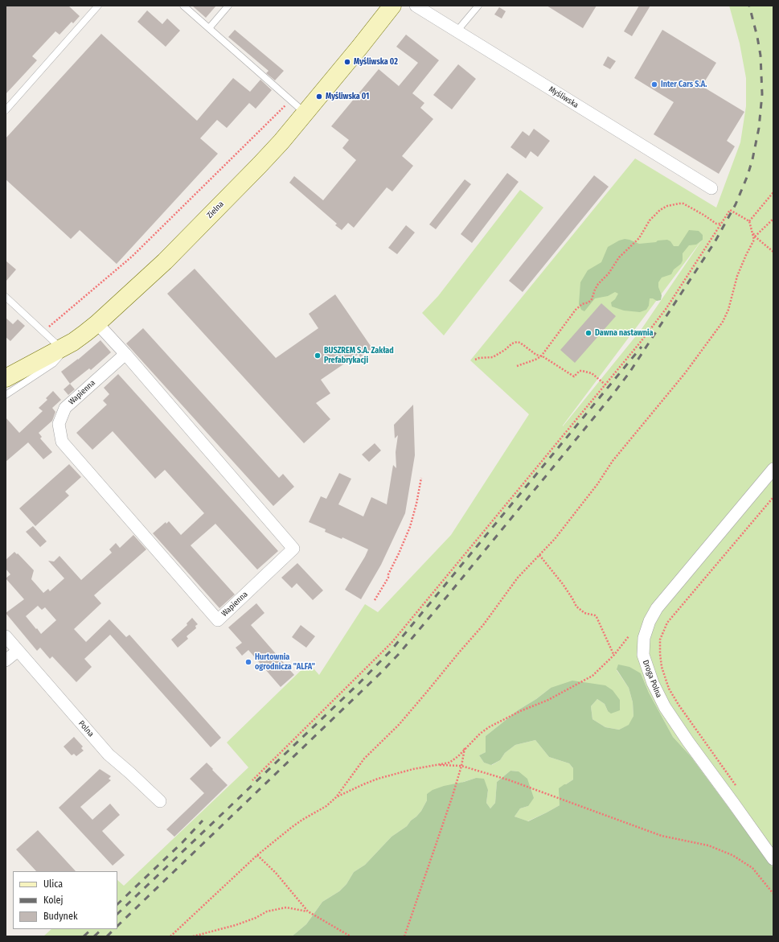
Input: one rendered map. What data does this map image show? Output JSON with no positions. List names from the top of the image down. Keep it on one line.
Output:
{"streets":{"street":["Myśliwska","Zielna","Wapienna","Droga Polna","Polna"]},"crossings":[["Zielna","Wapienna"]],"places":["Myśliwska 02","Inter Cars S.A.","Myśliwska 01","Dawna nastawnia","BUSZREM S.A. Zakład Prefabrykacji","Hurtownia ogrodnicza \"ALFA\""],"legend":["Ulica","Kolej","Budynek"]}
